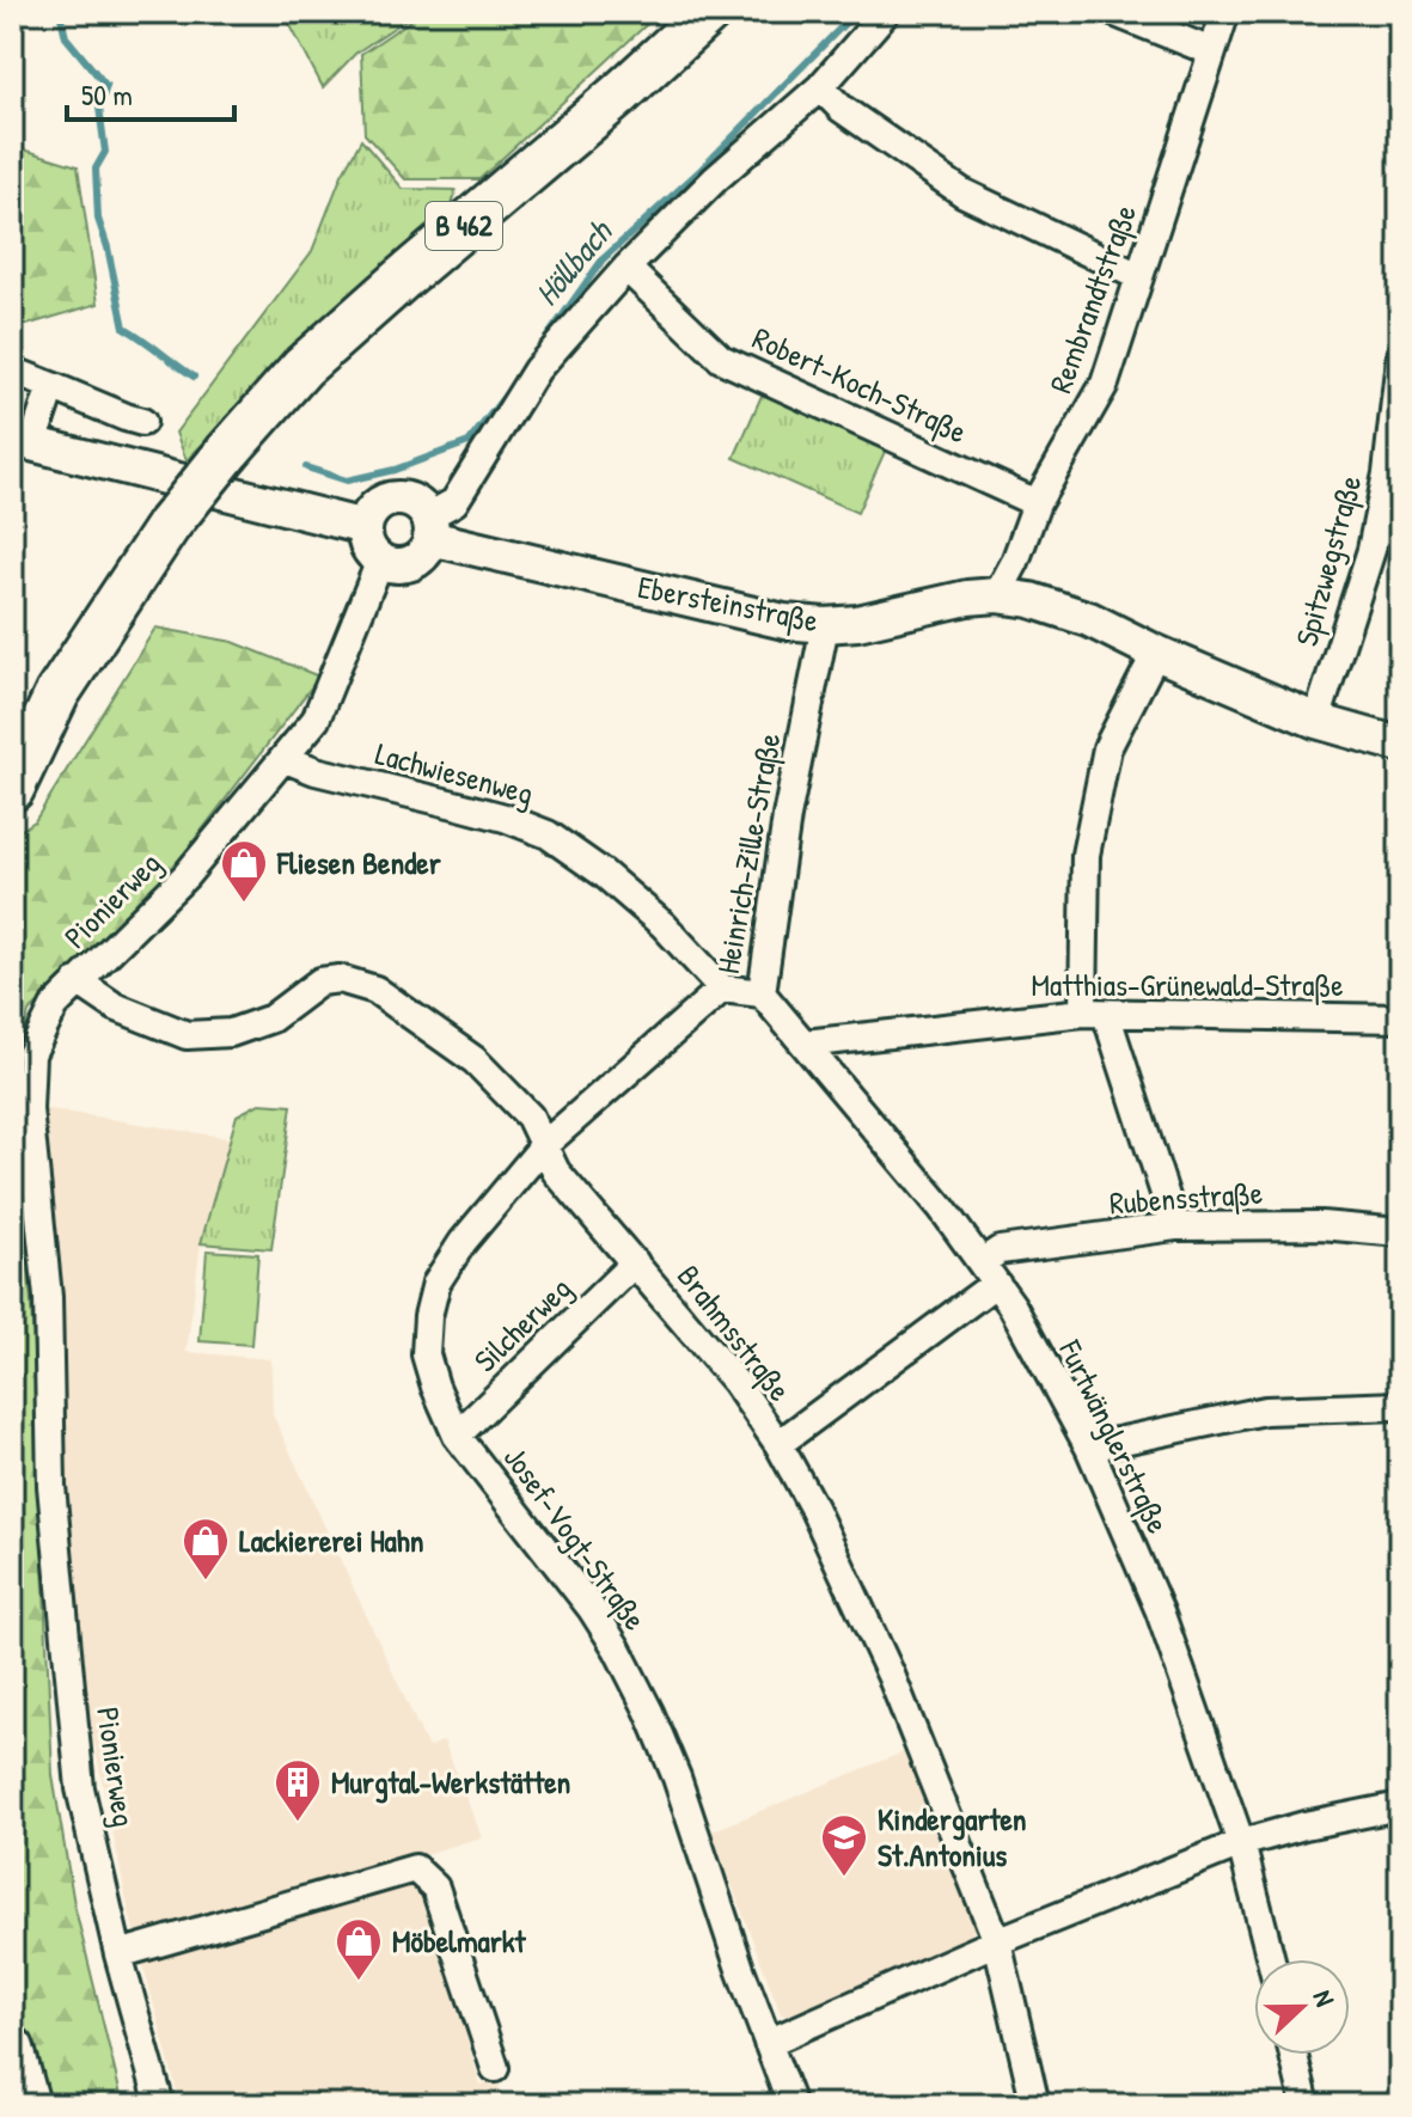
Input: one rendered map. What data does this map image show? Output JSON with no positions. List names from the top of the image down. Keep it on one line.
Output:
{"streets":{"main road":["B 462"],"street":["Rembrandtstraße","Robert-Koch-Straße","Spitzwegstraße","Ebersteinstraße","Lachwiesenweg","Heinrich-Zille-Straße","Pionierweg","Matthias-Grünewald-Straße","Rubensstraße","Silcherweg","Brahmsstraße","Furtwänglerstraße","Josef-Vogt-Straße"]},"crossings":[["Rembrandtstraße","Robert-Koch-Straße"],["Rembrandtstraße","Ebersteinstraße"],["Spitzwegstraße","Ebersteinstraße"],["Ebersteinstraße","Heinrich-Zille-Straße"],["Ebersteinstraße","Pionierweg"],["Lachwiesenweg","Heinrich-Zille-Straße"],["Lachwiesenweg","Pionierweg"],["Heinrich-Zille-Straße","Brahmsstraße"],["Heinrich-Zille-Straße","Furtwänglerstraße"],["Heinrich-Zille-Straße","Josef-Vogt-Straße"],["Pionierweg","Brahmsstraße"],["Matthias-Grünewald-Straße","Furtwänglerstraße"],["Rubensstraße","Brahmsstraße"],["Rubensstraße","Furtwänglerstraße"],["Silcherweg","Brahmsstraße"],["Silcherweg","Josef-Vogt-Straße"],["Brahmsstraße","Josef-Vogt-Straße"]],"water":["Höllbach"],"places":{"shop":["Fliesen Bender","Lackiererei Hahn","Möbelmarkt"],"building":["Murgtal-Werkstätten"],"school or university":["Kindergarten St.Antonius"]},"scale_bar":"50 m","north":"right"}
